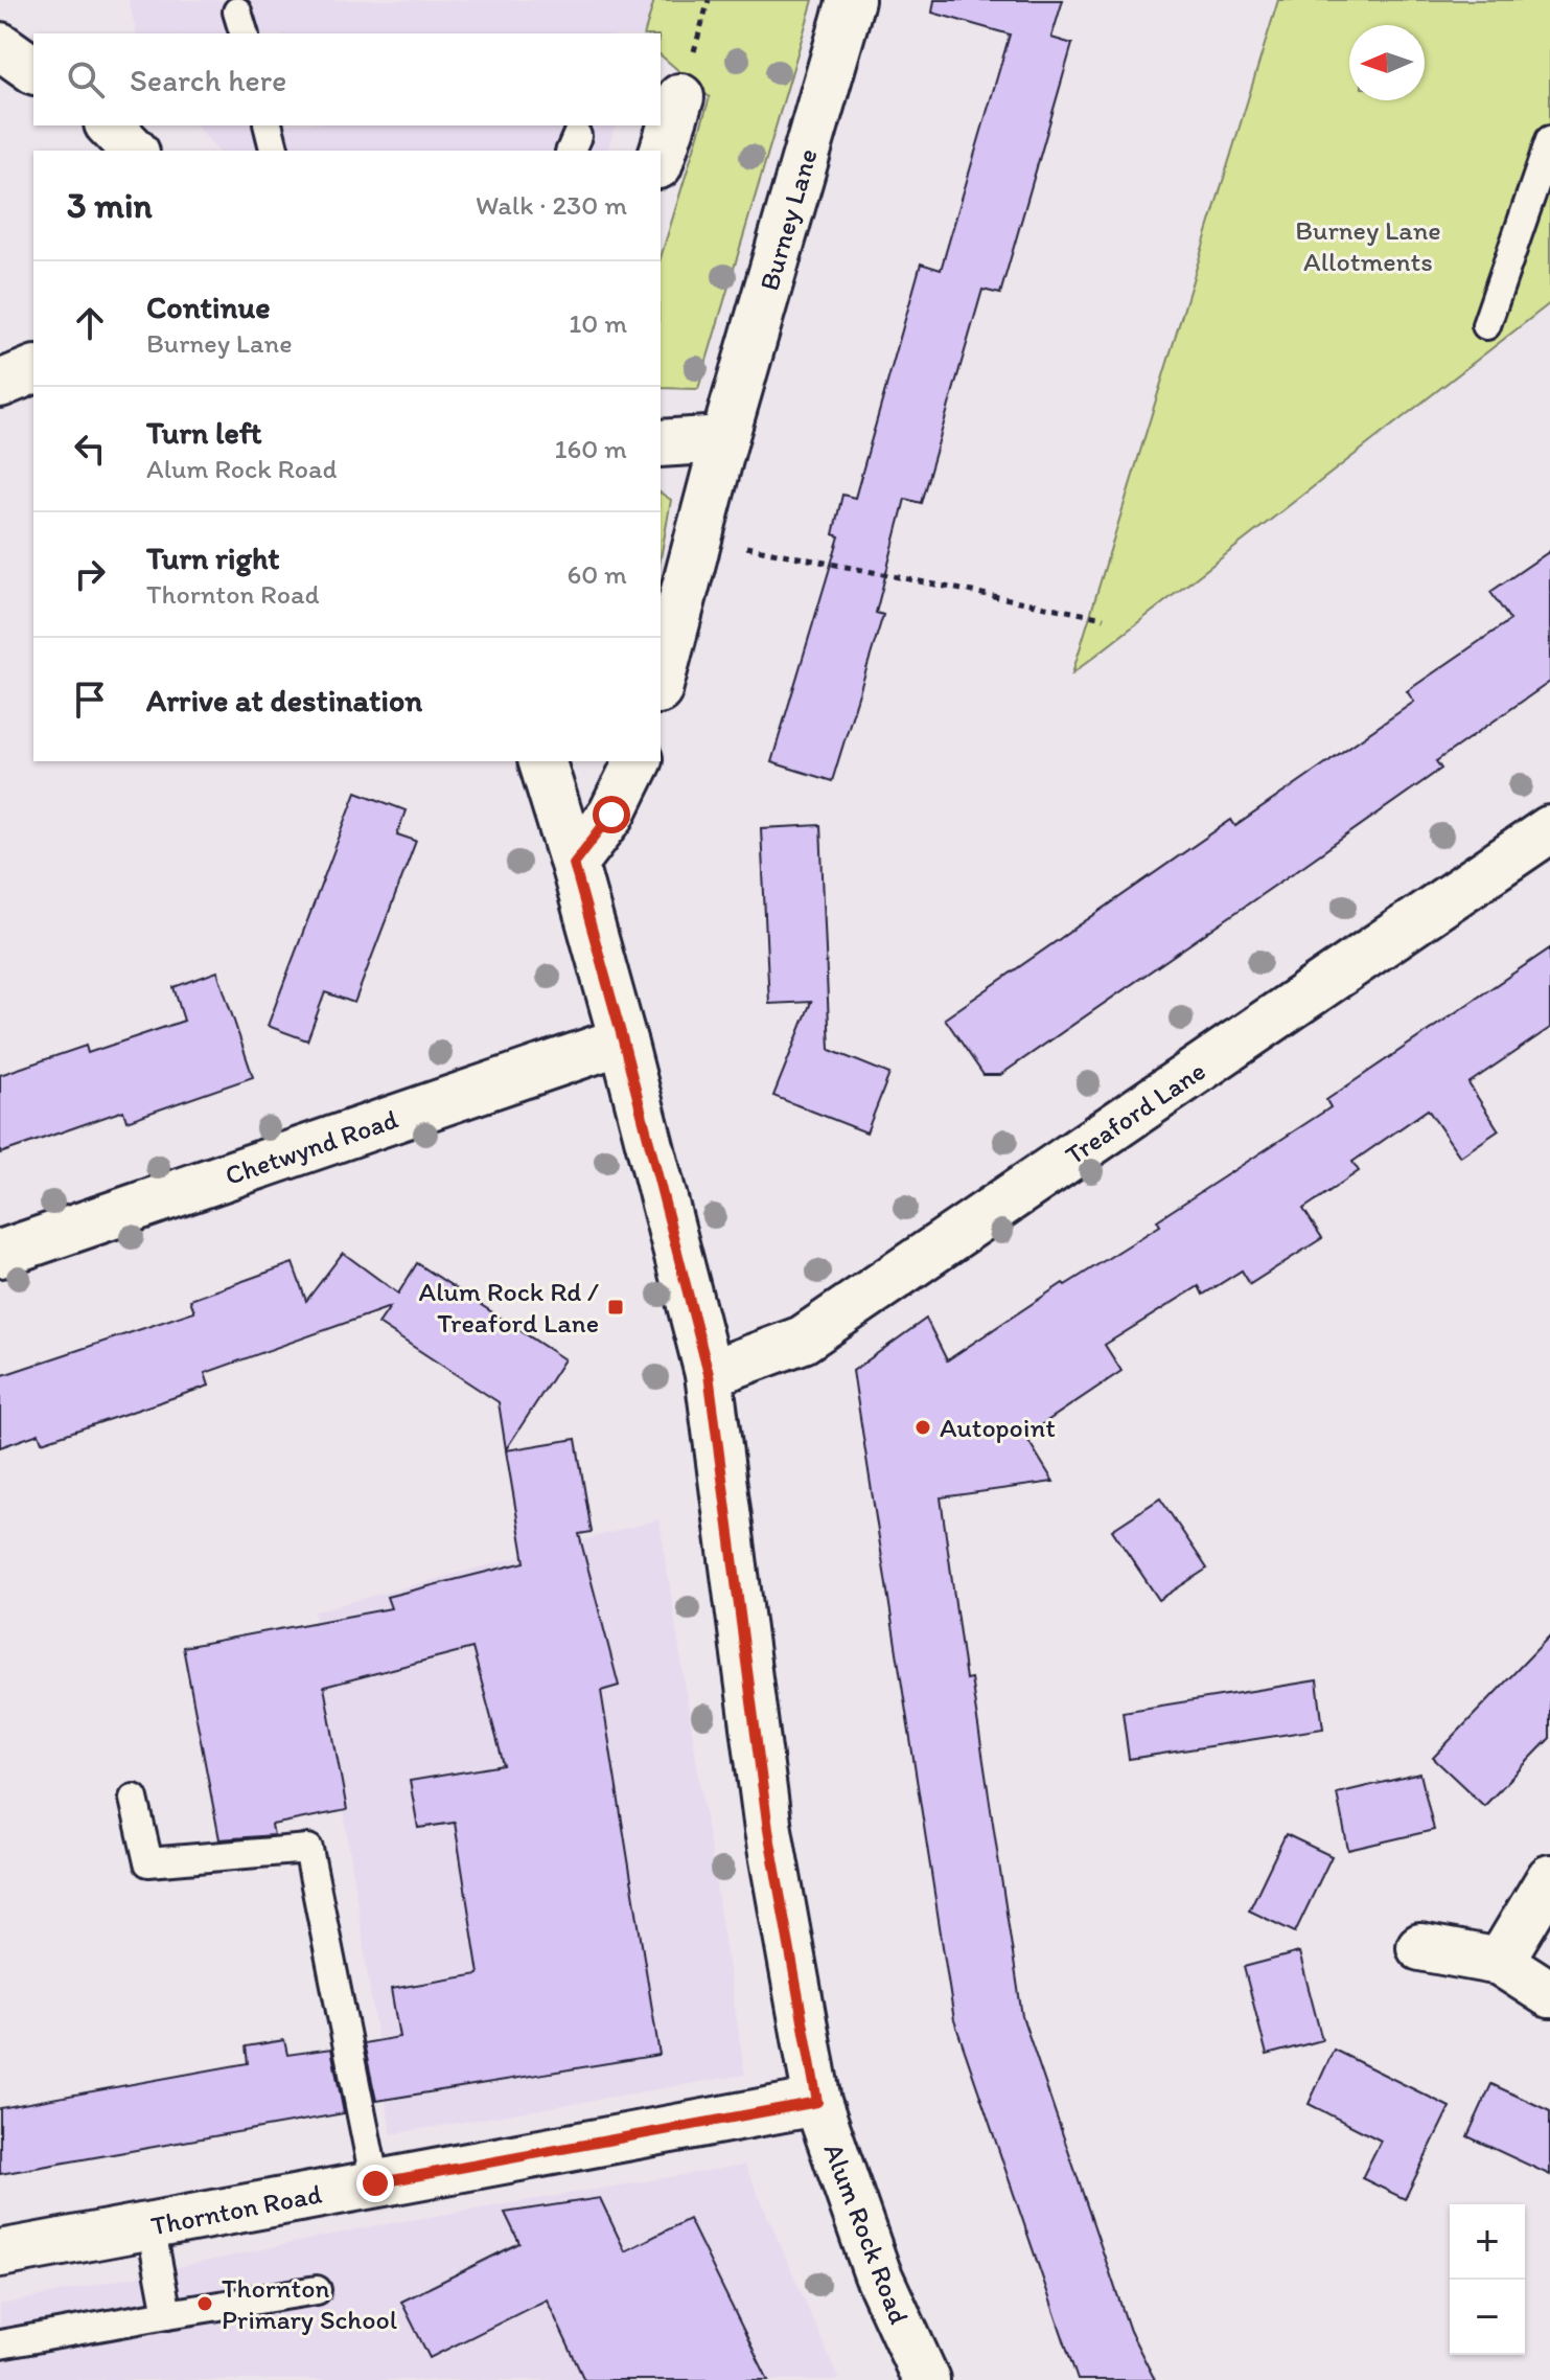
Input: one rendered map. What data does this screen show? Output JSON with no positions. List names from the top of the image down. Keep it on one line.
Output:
{"streets":{"street":["Burney Lane","Treaford Lane","Chetwynd Road","Thornton Road","Alum Rock Road"]},"crossings":[["Treaford Lane","Alum Rock Road"],["Chetwynd Road","Alum Rock Road"],["Thornton Road","Alum Rock Road"]],"parks":["Burney Lane Allotments"],"places":{"transit":["Alum Rock Rd / Treaford Lane"],"other":["Autopoint","Thornton Primary School"]},"north":"left","page":{"search":"Search here","heading":["3 min","Walk · 230 m"],"list":[["Continue","Burney Lane","10 m"],["Turn left","Alum Rock Road","160 m"],["Turn right","Thornton Road","60 m"],"Arrive at destination"],"map_buttons":["+","−"]}}
